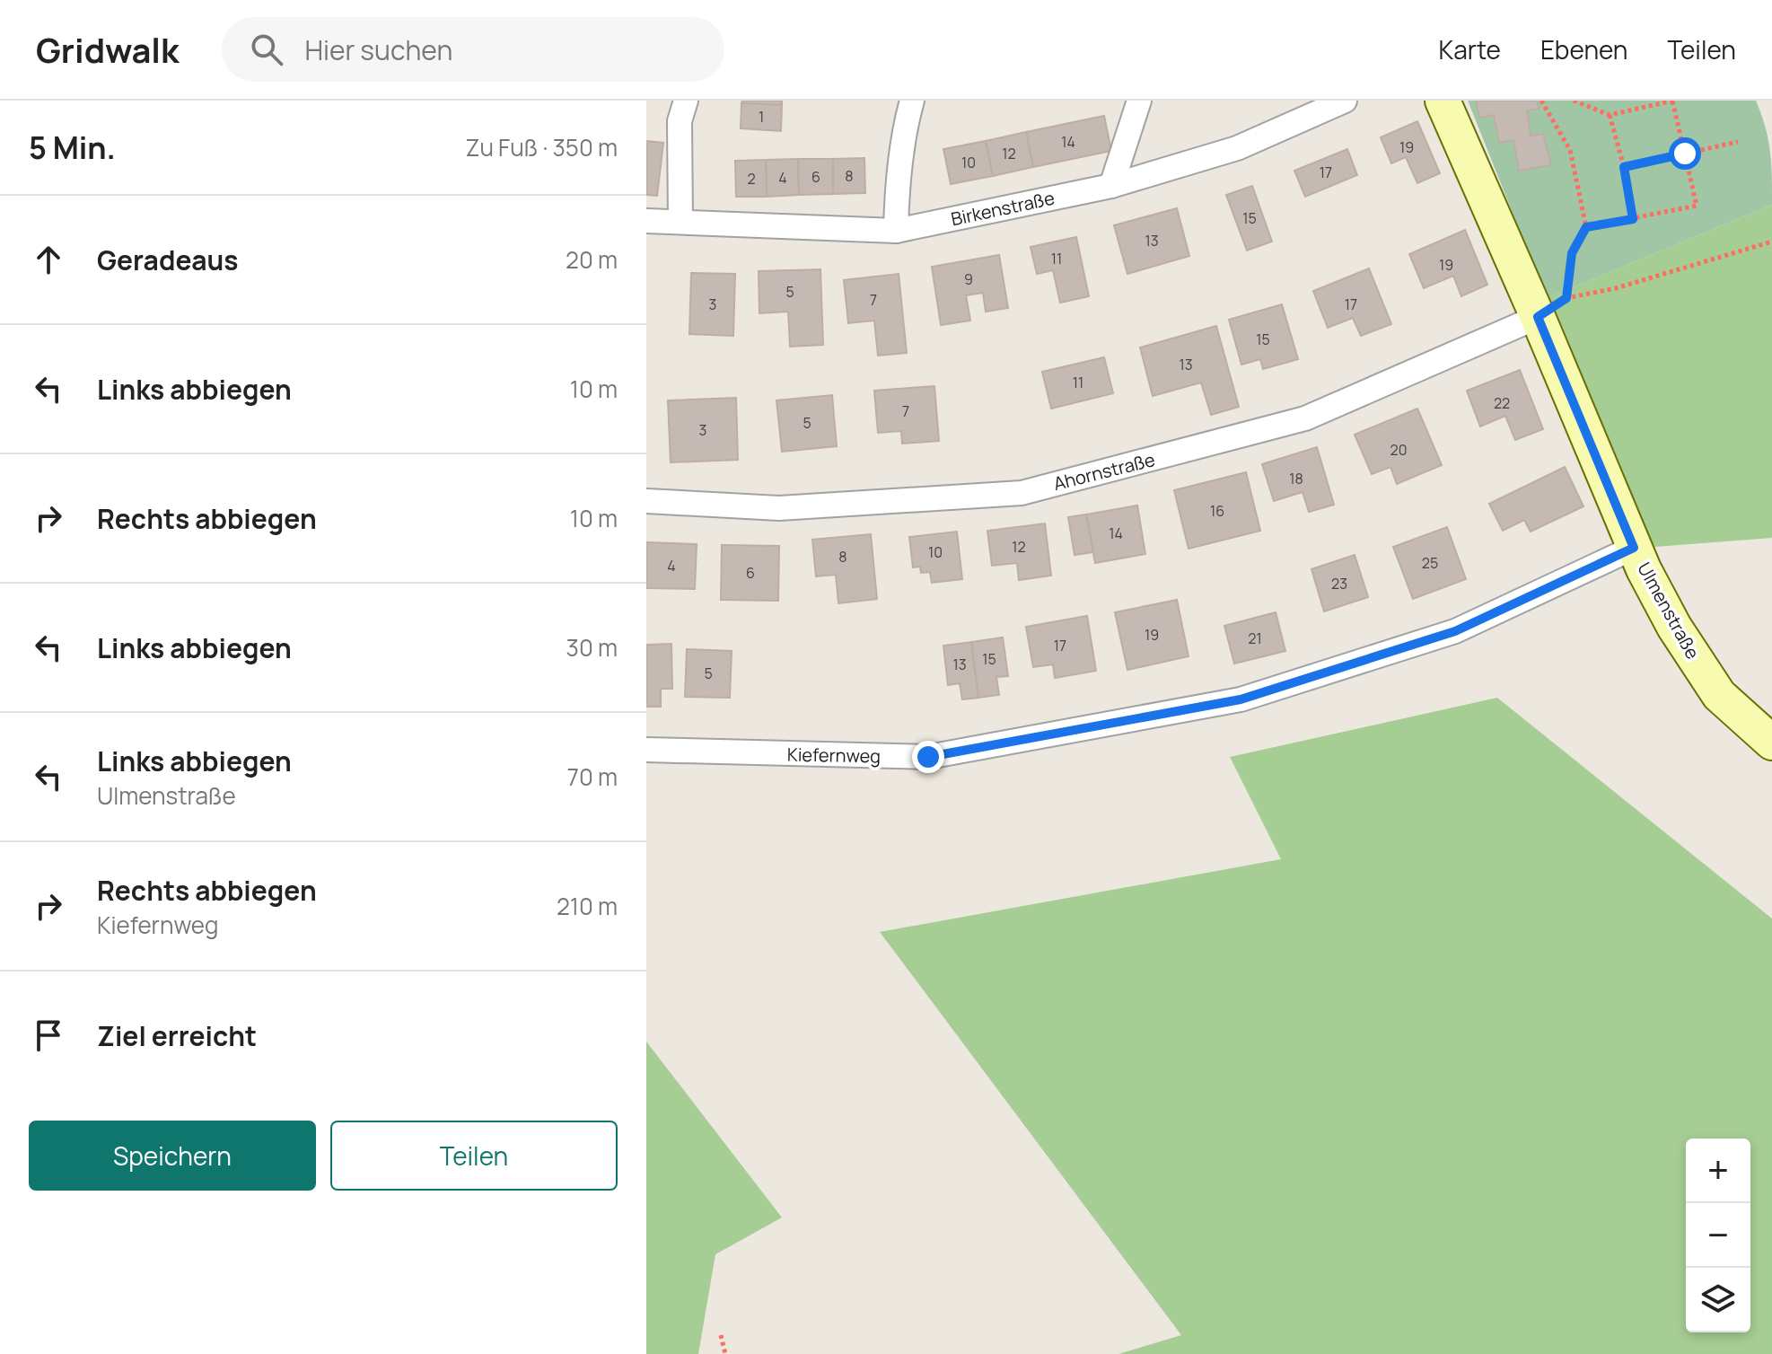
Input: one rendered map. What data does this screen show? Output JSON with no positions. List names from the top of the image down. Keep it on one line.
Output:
{"streets":{"street":["Birkenstraße","Ahornstraße","Ulmenstraße","Kiefernweg"]},"crossings":[["Ahornstraße","Ulmenstraße"],["Ulmenstraße","Kiefernweg"]],"house_numbers":["1","14","19","12","10","17","8","6","4","2","15","13","11","19","9","5","7","3","17","15","13","11","22","7","5","3","20","18","16","14","12","10","8","25","4","6","23","19","21","17","15","13","5"],"page":{"header":"Gridwalk","search":"Hier suchen","nav":["Karte","Ebenen","Teilen"],"heading":["5 Min.","Zu Fuß · 350 m"],"list":[["Geradeaus","20 m"],["Links abbiegen","10 m"],["Rechts abbiegen","10 m"],["Links abbiegen","30 m"],["Links abbiegen","Ulmenstraße","70 m"],["Rechts abbiegen","Kiefernweg","210 m"],"Ziel erreicht"],"buttons":["Speichern","Teilen"],"map_buttons":["+","−"]}}
